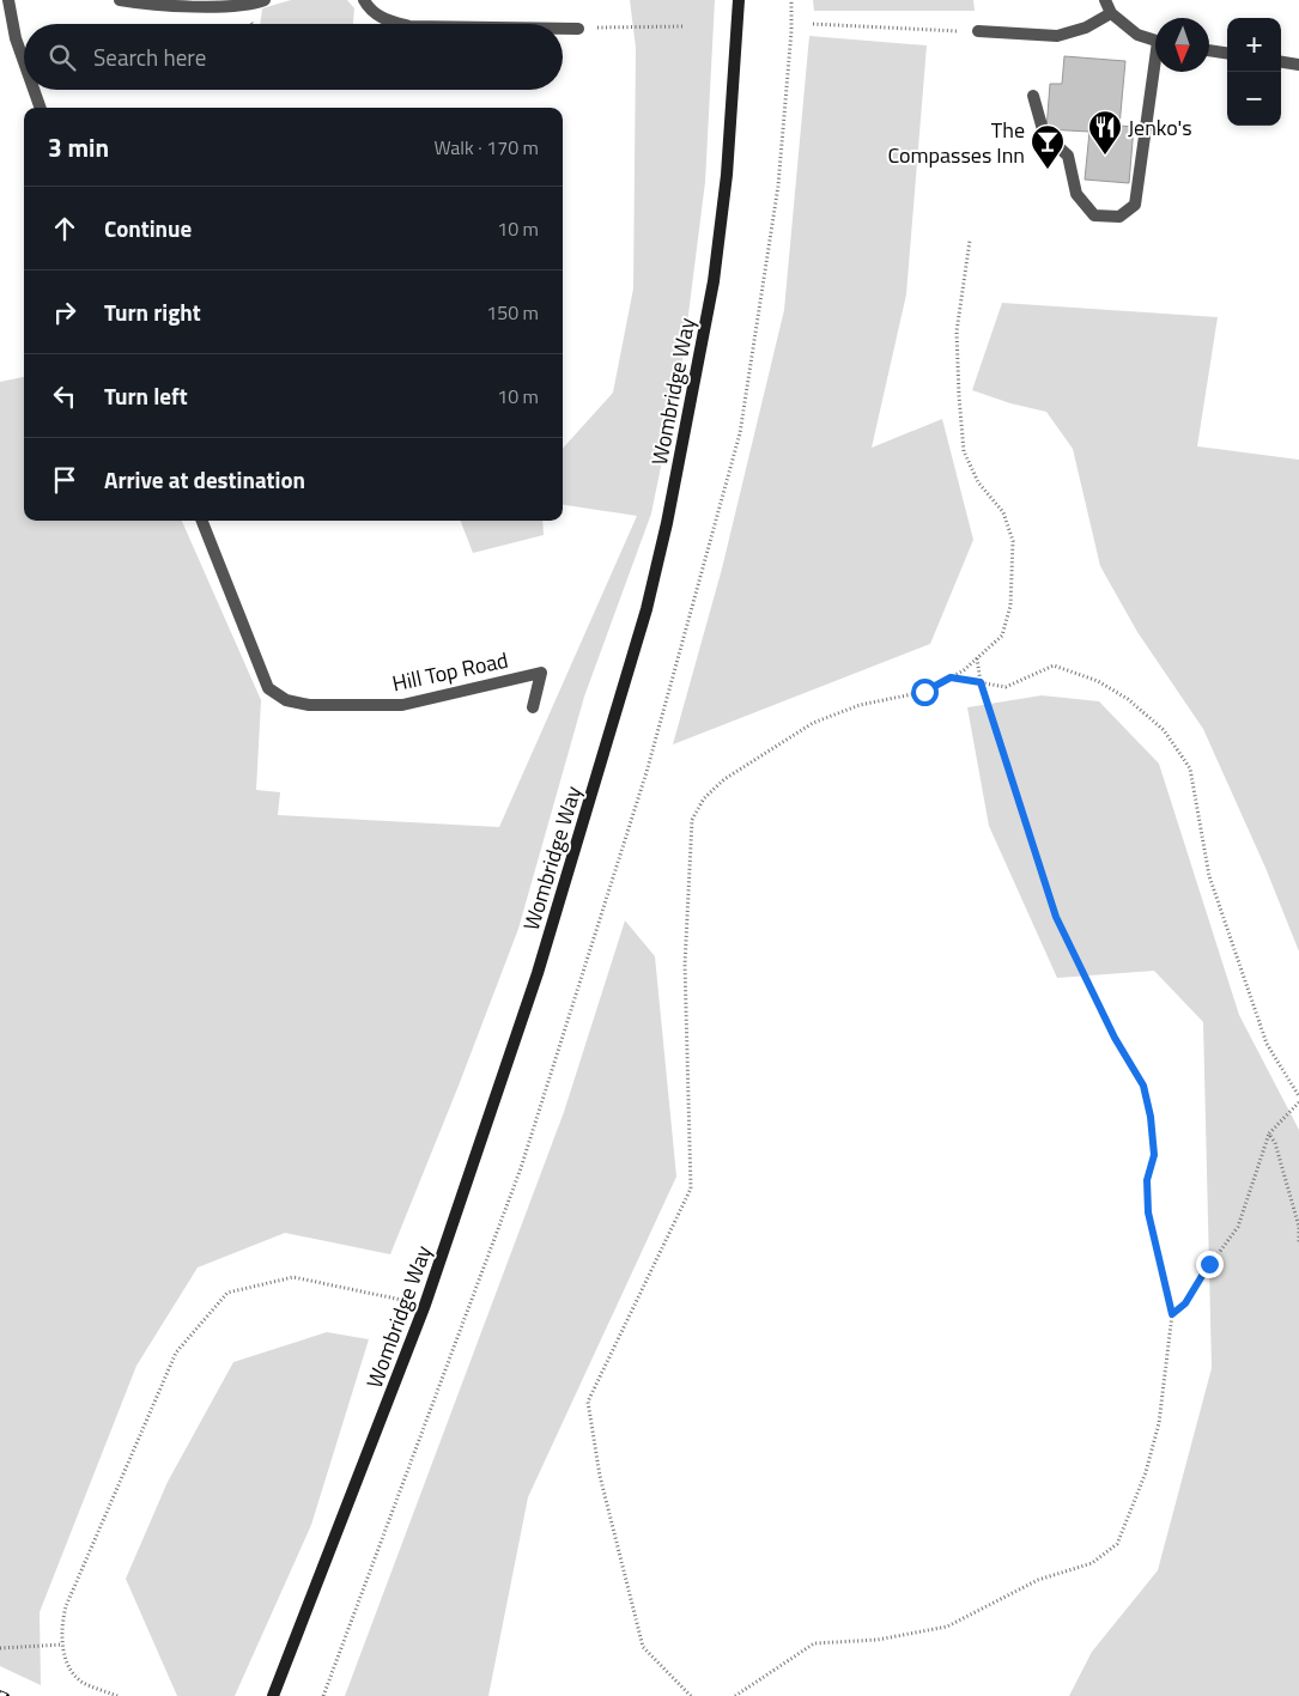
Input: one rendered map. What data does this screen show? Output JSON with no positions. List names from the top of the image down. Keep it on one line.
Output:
{"streets":{"main road":["Wombridge Way"],"street":["Hill Top Road"]},"places":{"restaurant":["Jenko's"],"bar":["The Compasses Inn"]},"north":"bottom","page":{"map_buttons":["+","−"],"search":"Search here","heading":["3 min","Walk · 170 m"],"list":[["Continue","10 m"],["Turn right","150 m"],["Turn left","10 m"],"Arrive at destination"]}}
